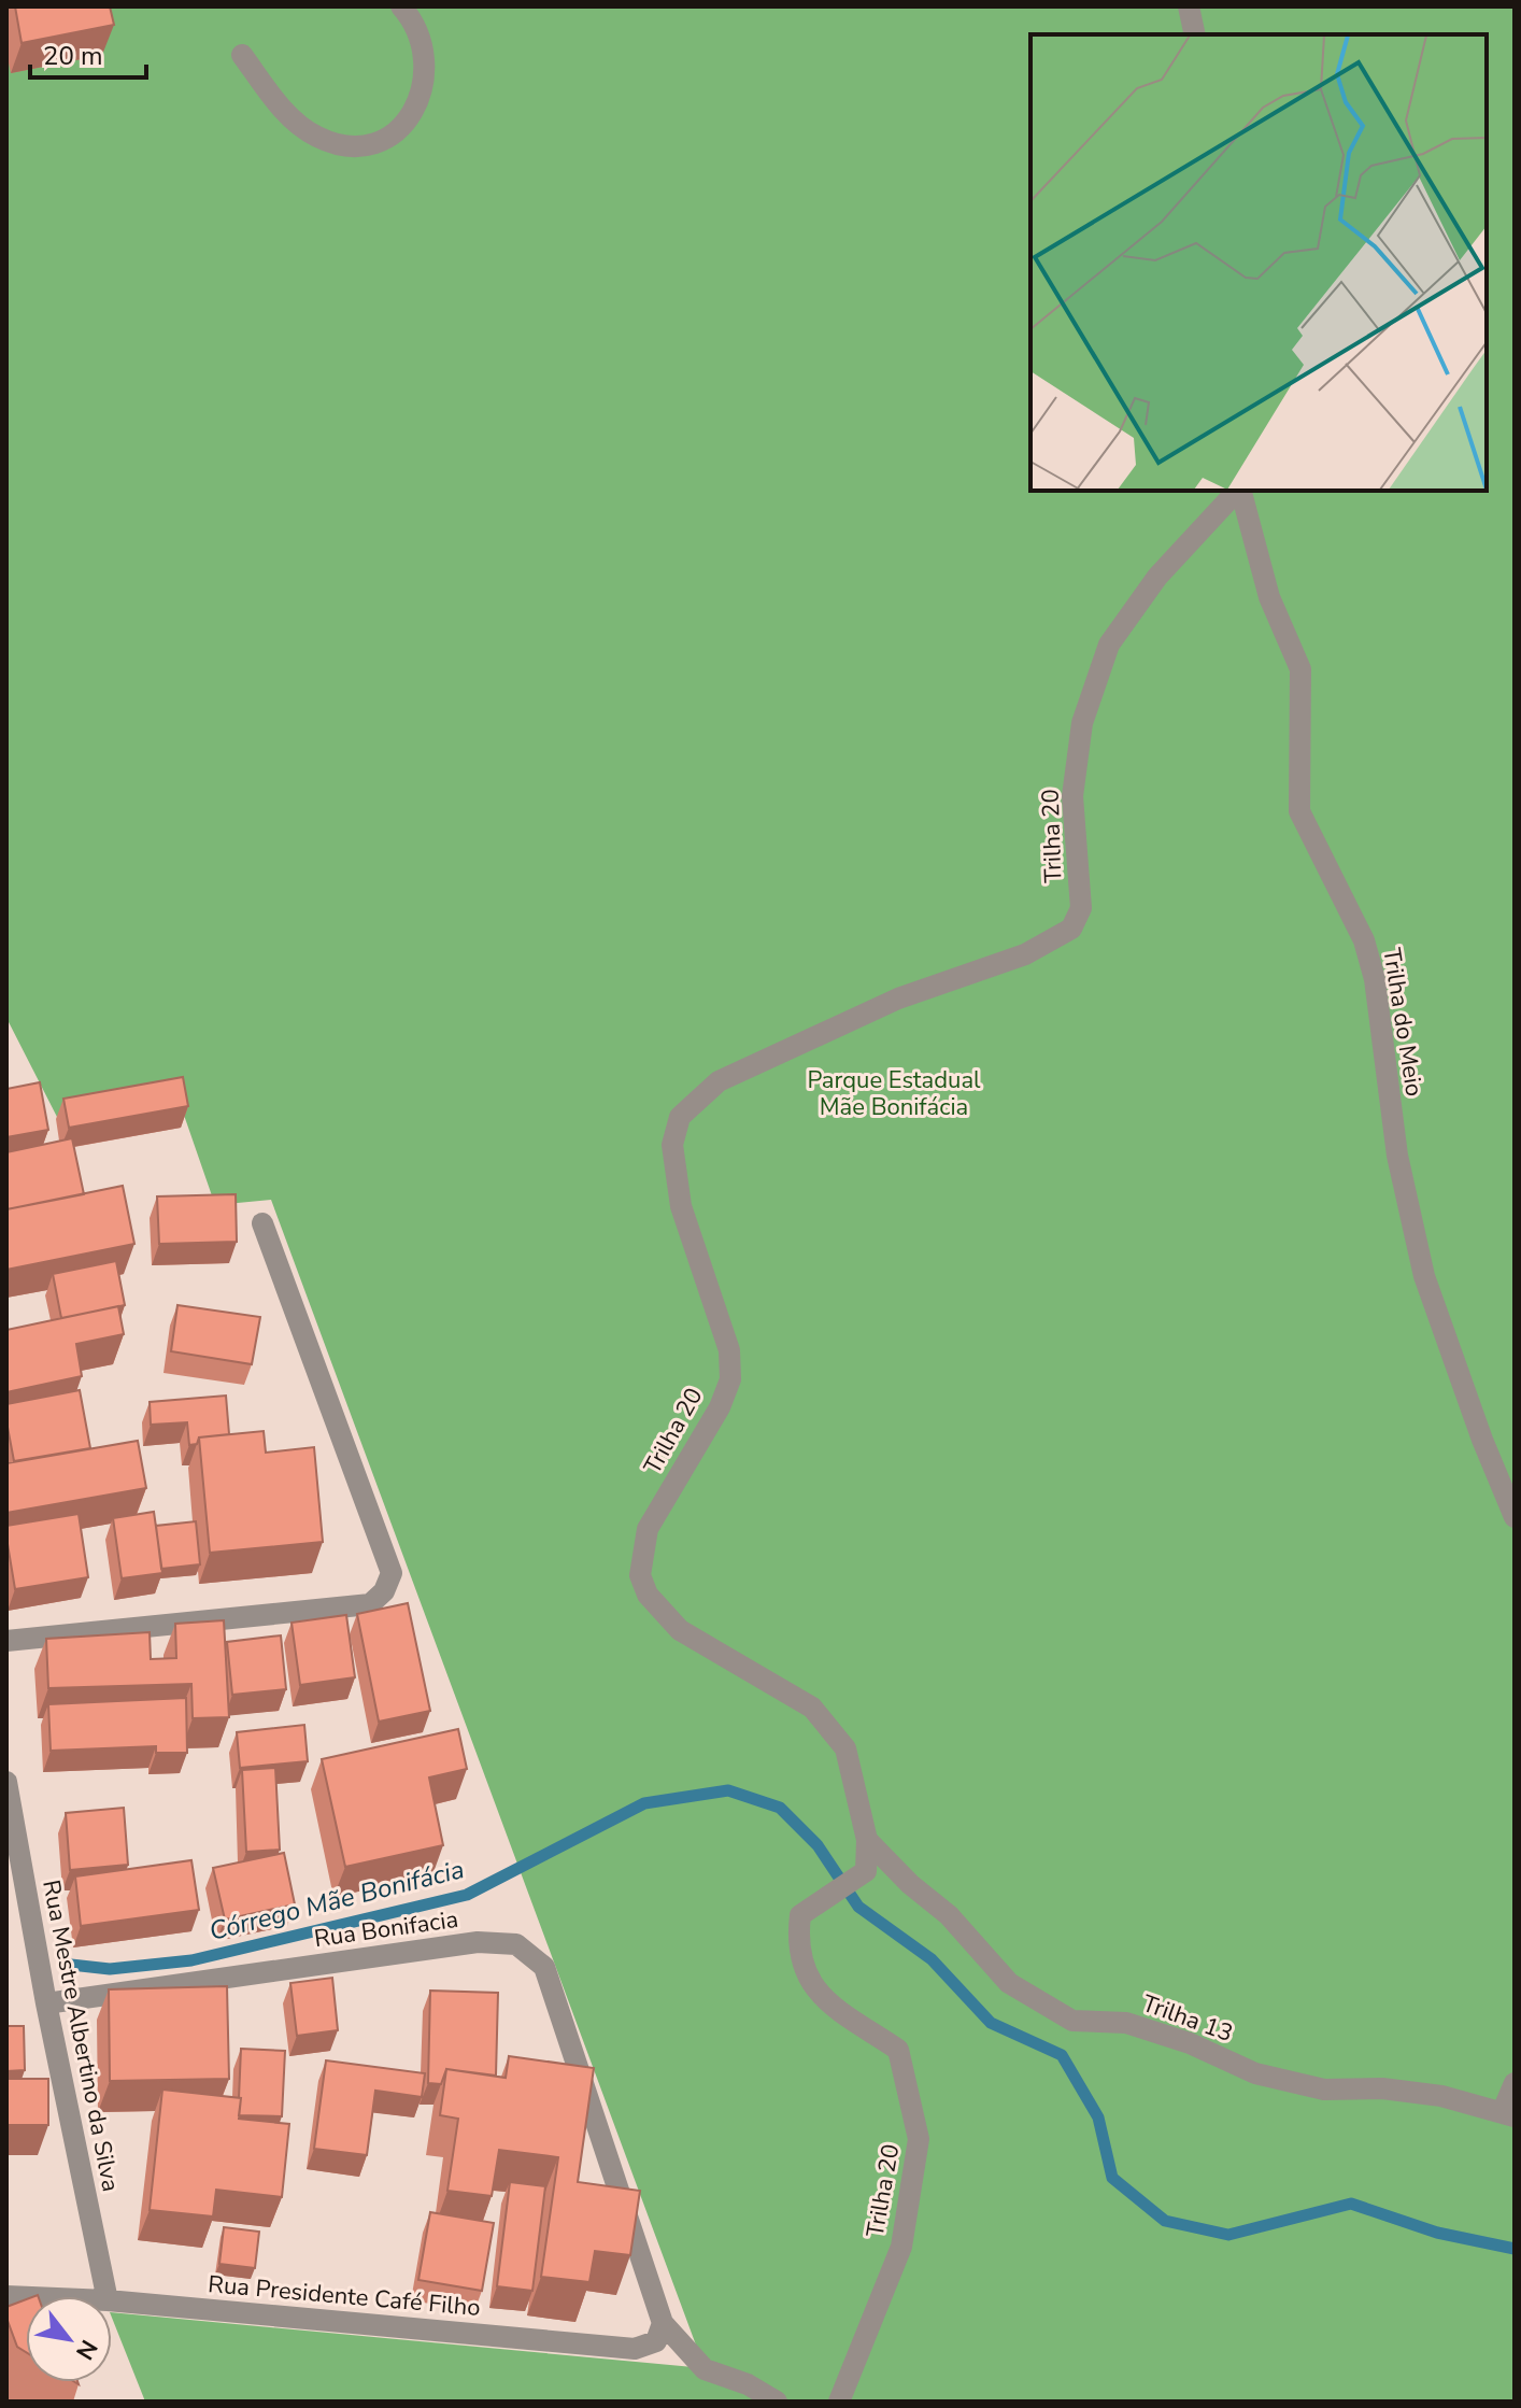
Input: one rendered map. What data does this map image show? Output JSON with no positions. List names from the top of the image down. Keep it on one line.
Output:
{"streets":{"street":["Trilha 20","Trilha do Meio","Rua Bonifacia","Trilha 13","Rua Mestre Albertino da Silva","Rua Presidente Café Filho"]},"crossings":[["Trilha 20","Trilha 13"],["Rua Bonifacia","Rua Mestre Albertino da Silva"],["Rua Bonifacia","Rua Presidente Café Filho"]],"water":["Córrego Mãe Bonifácia"],"parks":["Parque Estadual Mãe Bonifácia"],"scale_bar":"20 m","north":"bottom right"}
